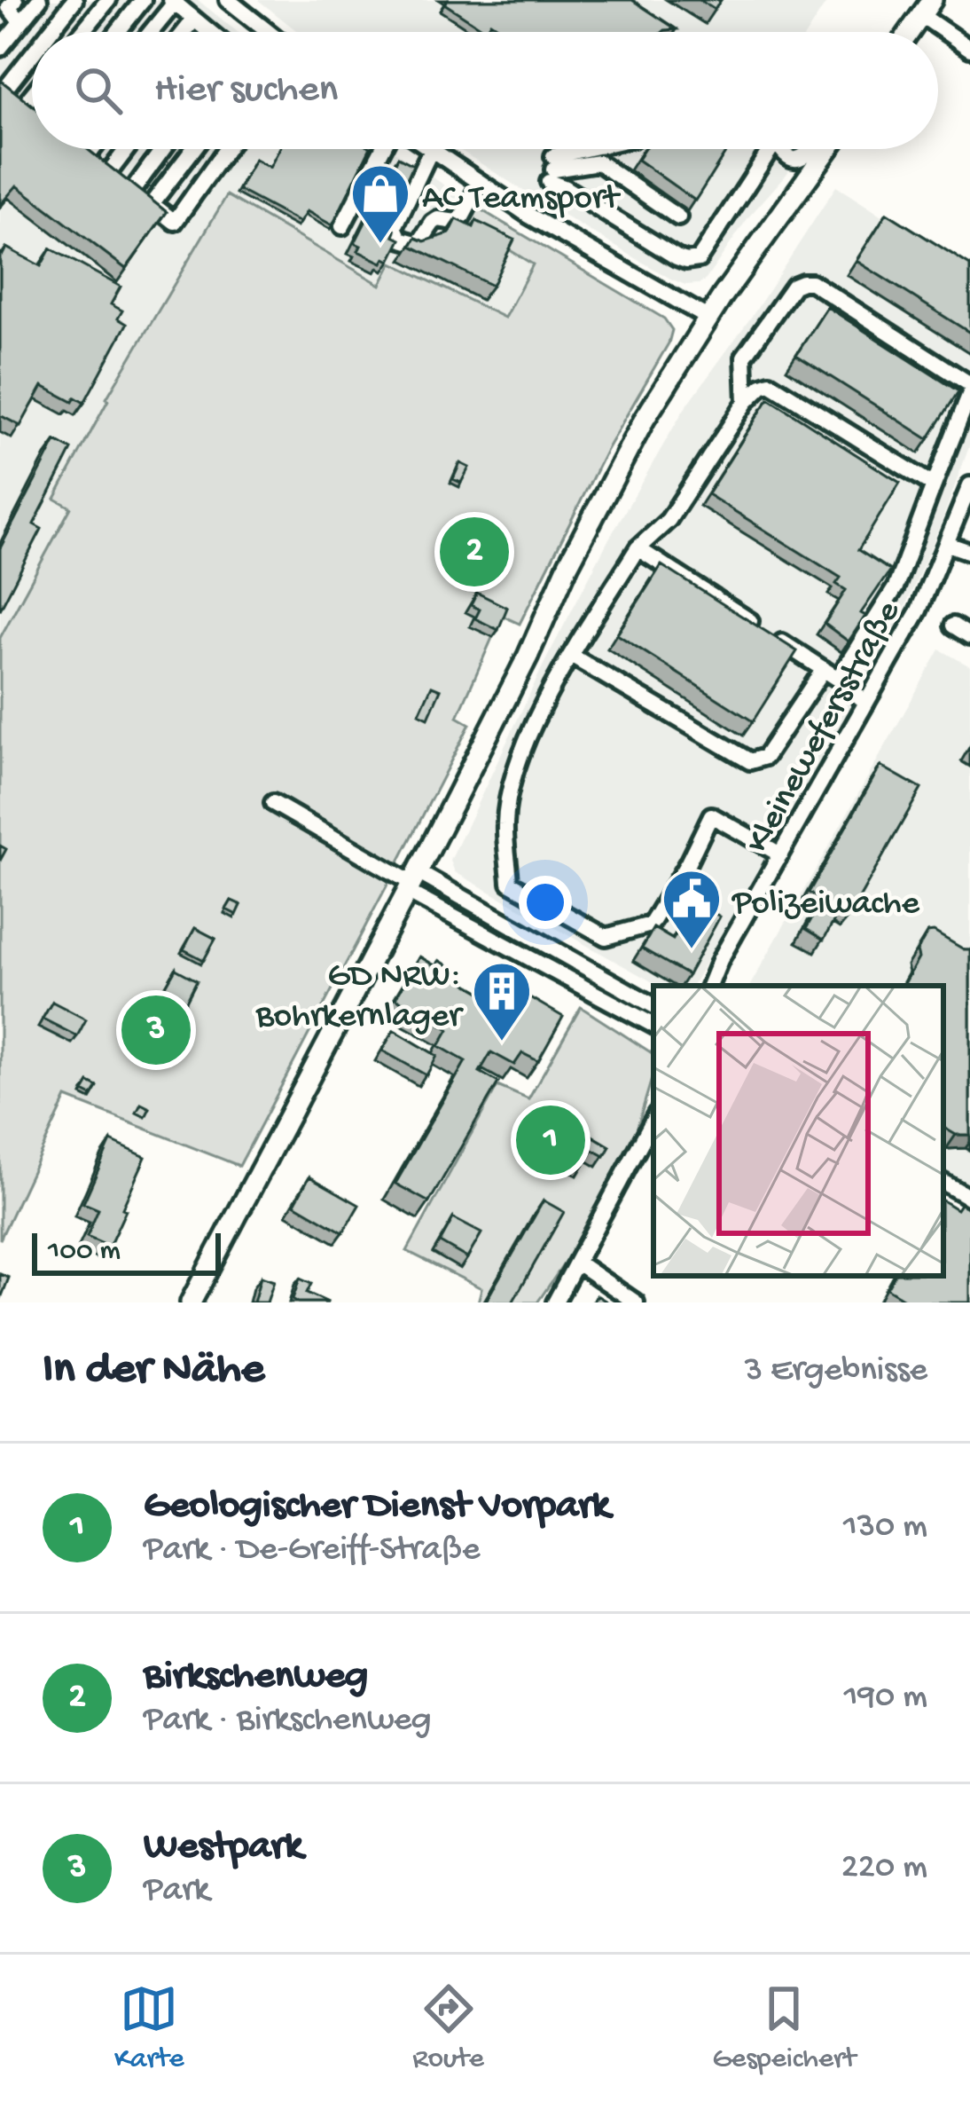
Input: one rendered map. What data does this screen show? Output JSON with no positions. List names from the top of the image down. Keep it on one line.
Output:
{"streets":{"street":["Kleinewefersstraße"]},"places":{"shop":["AC Teamsport"],"public building":["Polizeiwache"],"building":["GD NRW: Bohrkernlager"]},"scale_bar":"100 m","page":{"search":"Hier suchen","pins":["2","3","1"],"scale":"100 m","heading":["In der Nähe","3 Ergebnisse"],"list":[{"mark":"1","name":"Geologischer Dienst Vorpark","note":"Park · De-Greiff-Straße","value":"130 m"},{"mark":"2","name":"Birkschenweg","note":"Park · Birkschenweg","value":"190 m"},{"mark":"3","name":"Westpark","note":"Park","value":"220 m"}],"nav":["Karte","Route","Gespeichert"]}}
